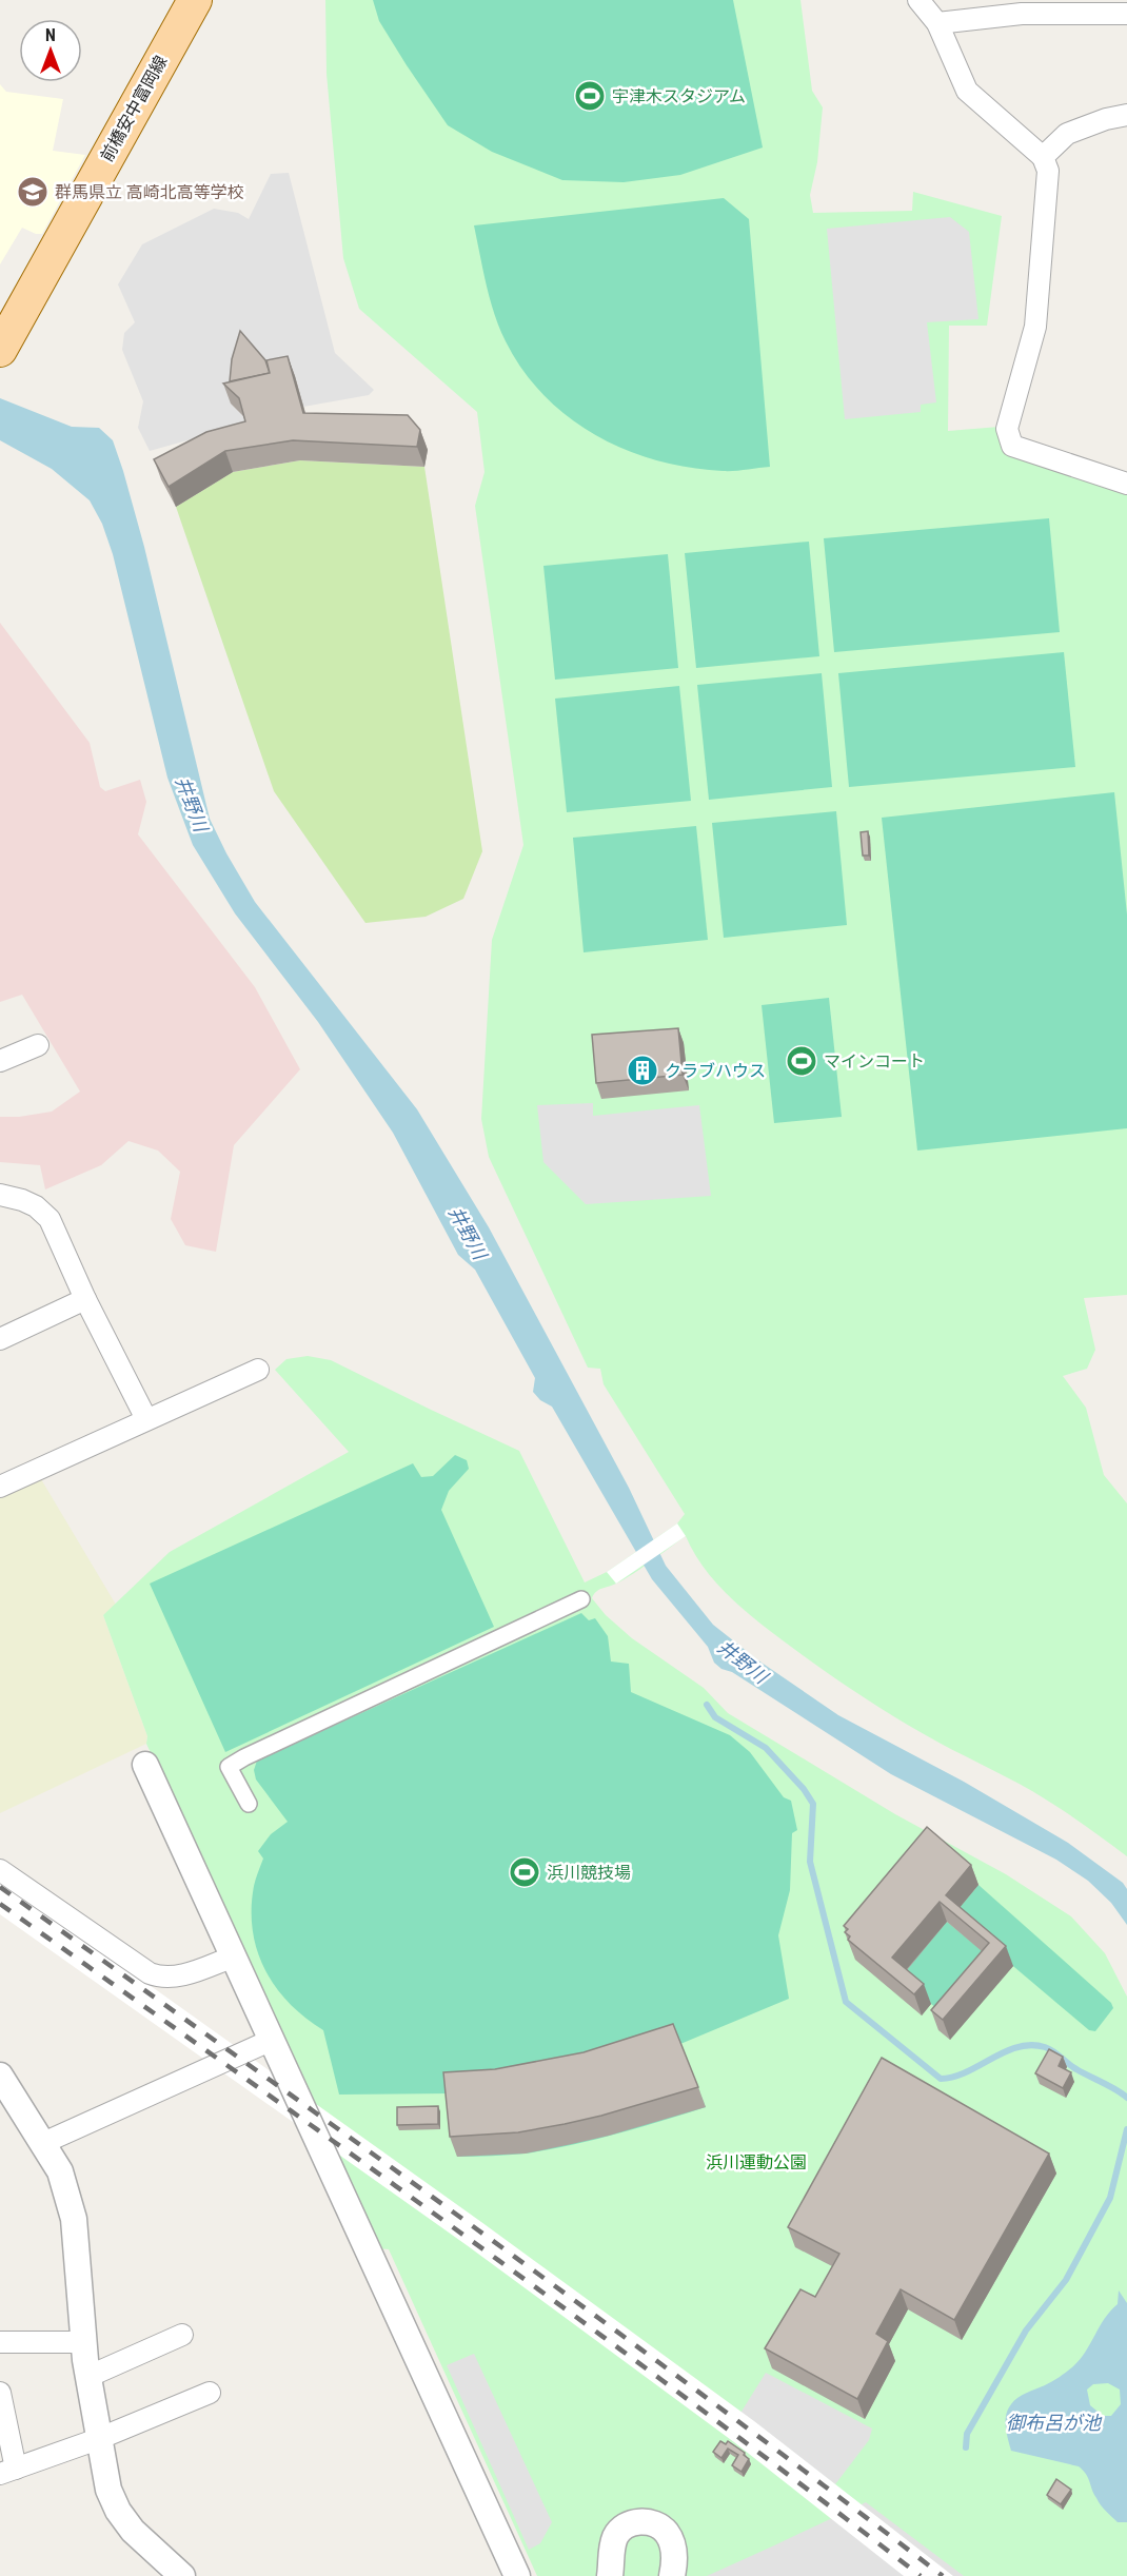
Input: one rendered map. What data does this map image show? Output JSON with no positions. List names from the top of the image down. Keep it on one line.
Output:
{"streets":{"main road":["前橋安中富岡線"]},"water":["井野川","御布呂が池"],"parks":["浜川運動公園"],"places":{"sports":["宇津木スタジアム","マインコート","浜川競技場"],"school or university":["群馬県立 高崎北高等学校"],"building":["クラブハウス"]},"north":"top"}
